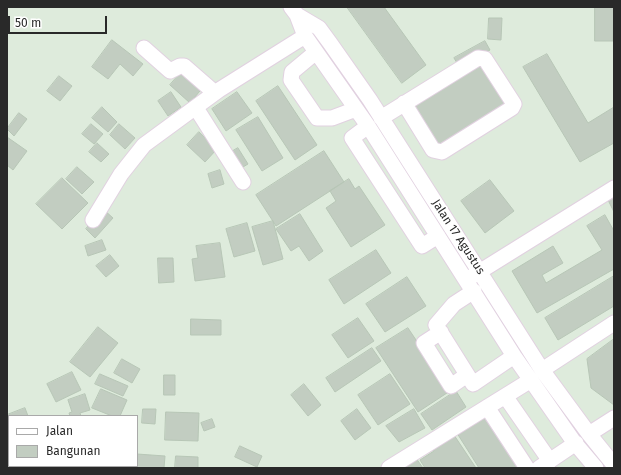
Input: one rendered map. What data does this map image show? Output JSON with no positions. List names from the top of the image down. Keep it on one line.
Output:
{"streets":{"street":["Jalan 17 Agustus"]},"legend":["Jalan","Bangunan"],"scale_bar":"50 m"}
